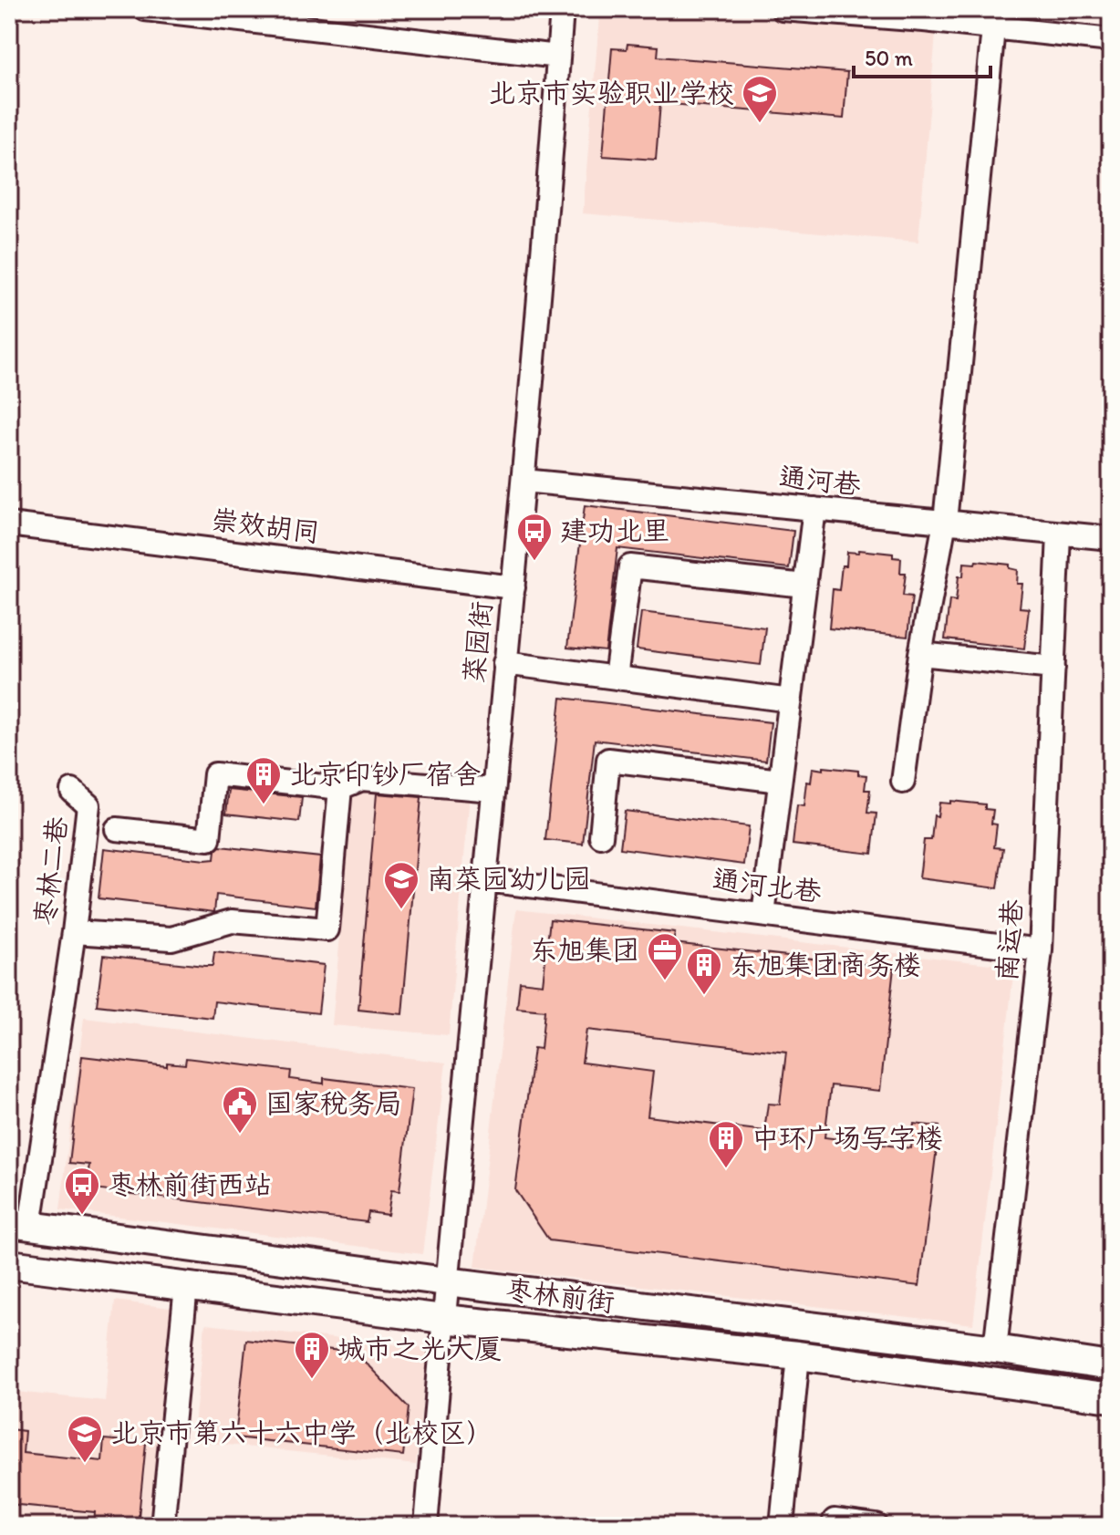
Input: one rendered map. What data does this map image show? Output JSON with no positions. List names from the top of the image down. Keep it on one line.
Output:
{"streets":{"main road":["枣林前街"],"street":["通河巷","崇效胡同","菜园街","枣林二巷","通河北巷","南运巷"]},"crossings":[["通河巷","菜园街"],["通河巷","南运巷"],["崇效胡同","菜园街"],["菜园街","通河北巷"],["菜园街","枣林前街"],["枣林二巷","枣林前街"],["通河北巷","南运巷"],["南运巷","枣林前街"]],"places":{"school or university":["北京市实验职业学校","南菜园幼儿园","北京市第六十六中学（北校区）"],"bus stop":["建功北里","枣林前街西站"],"building":["北京印钞厂宿舍","东旭集团商务楼","中环广场写字楼","城市之光大厦"],"office":["东旭集团"],"public building":["国家税务局"]},"scale_bar":"50 m"}
